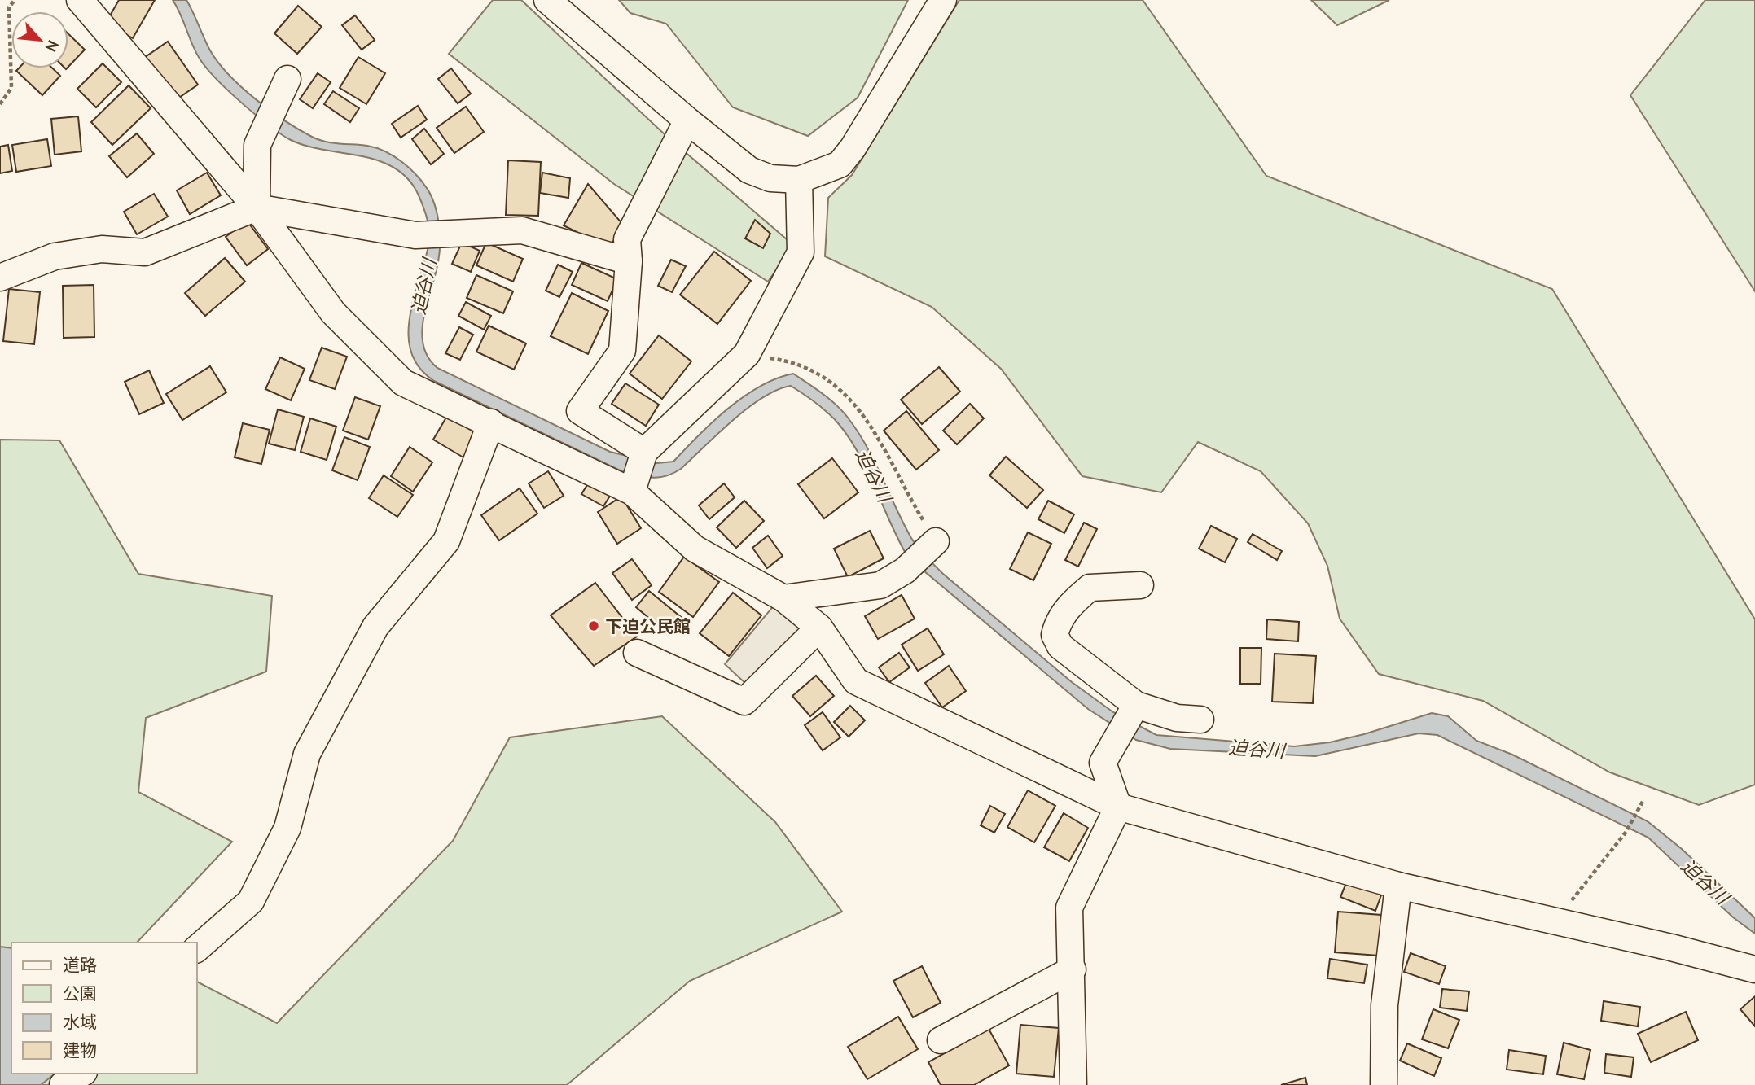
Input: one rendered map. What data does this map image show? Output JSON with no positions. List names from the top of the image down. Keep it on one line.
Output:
{"water":["迫谷川"],"places":["下迫公民館"],"legend":["道路","公園","水域","建物"],"north":"bottom right"}
